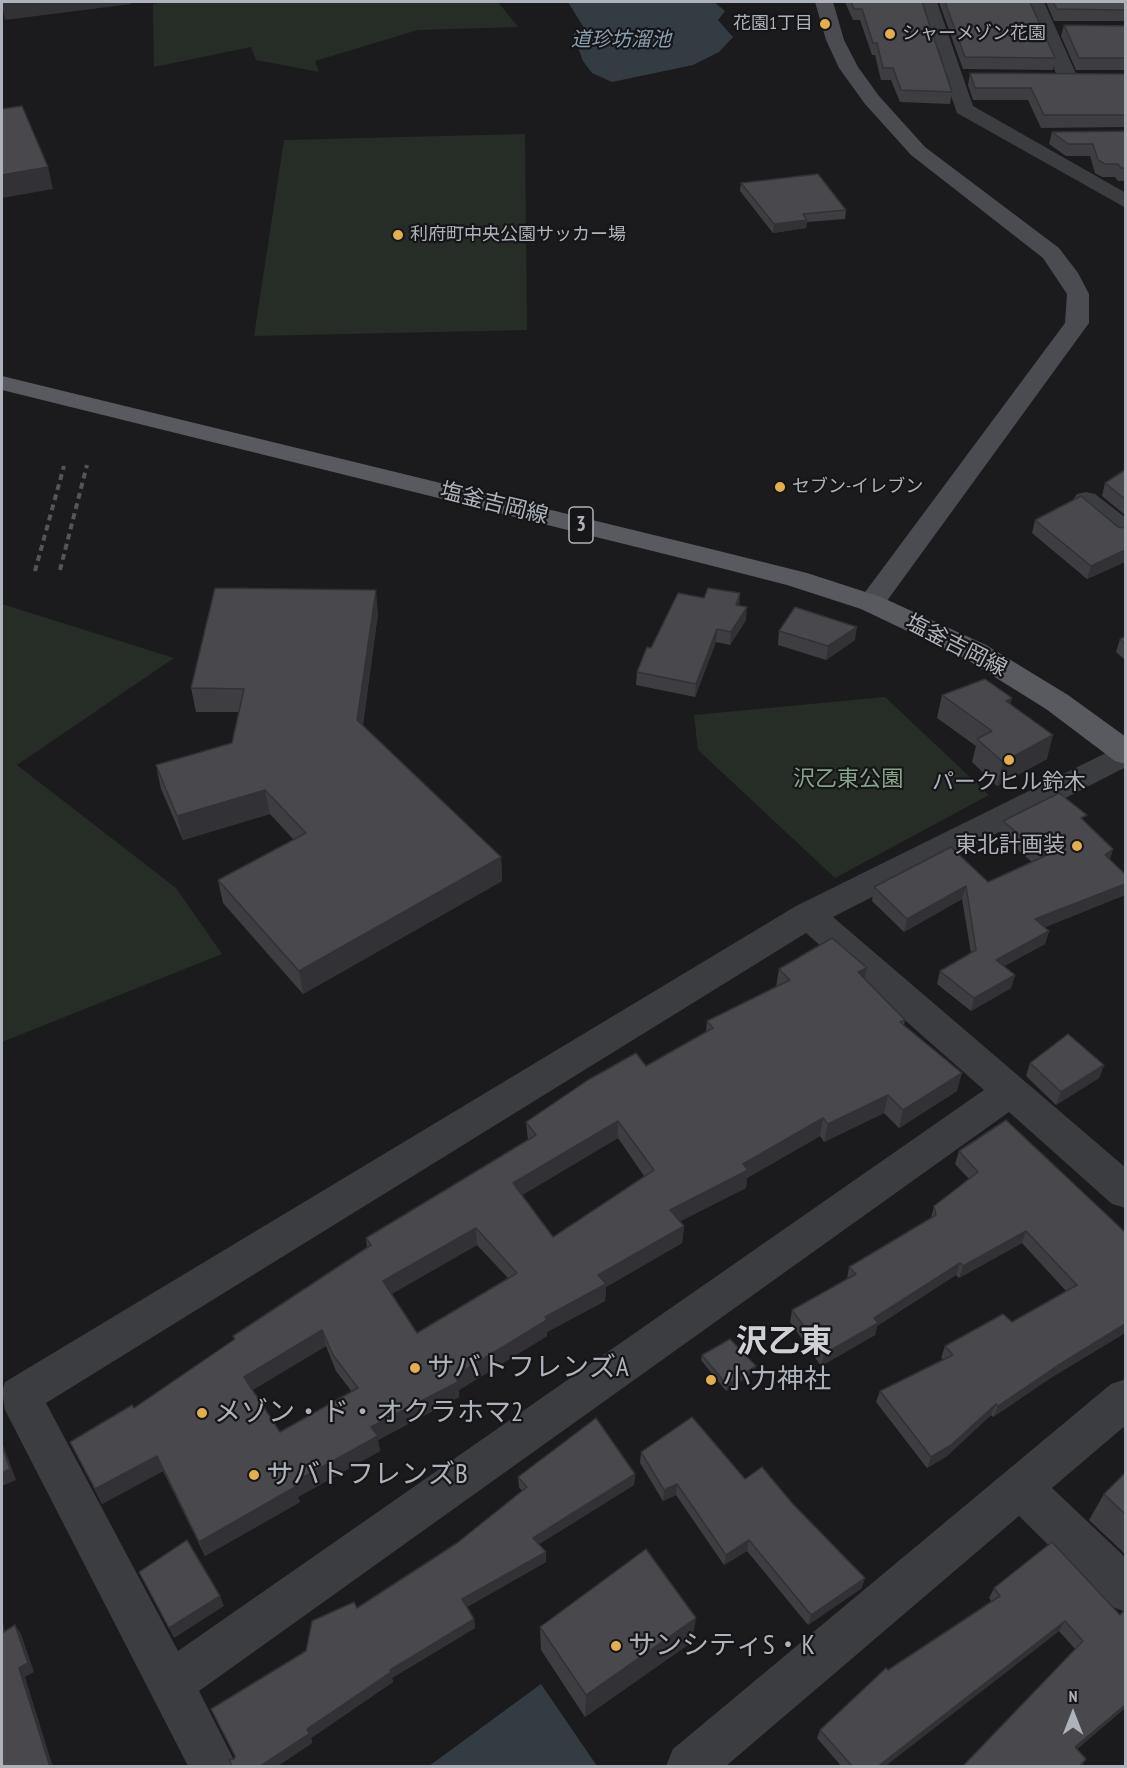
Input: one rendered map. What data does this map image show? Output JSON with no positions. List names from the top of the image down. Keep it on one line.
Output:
{"streets":{"main road":["塩釜吉岡線","3"]},"districts":["沢乙東"],"water":["道珍坊溜池"],"parks":["沢乙東公園"],"places":["花園1丁目","シャーメゾン花園","利府町中央公園サッカー場","セブン-イレブン","パークヒル鈴木","東北計画装","サバトフレンズA","小力神社","メゾン・ド・オクラホマ2","サバトフレンズB","サンシティS・K"],"north":"top"}
